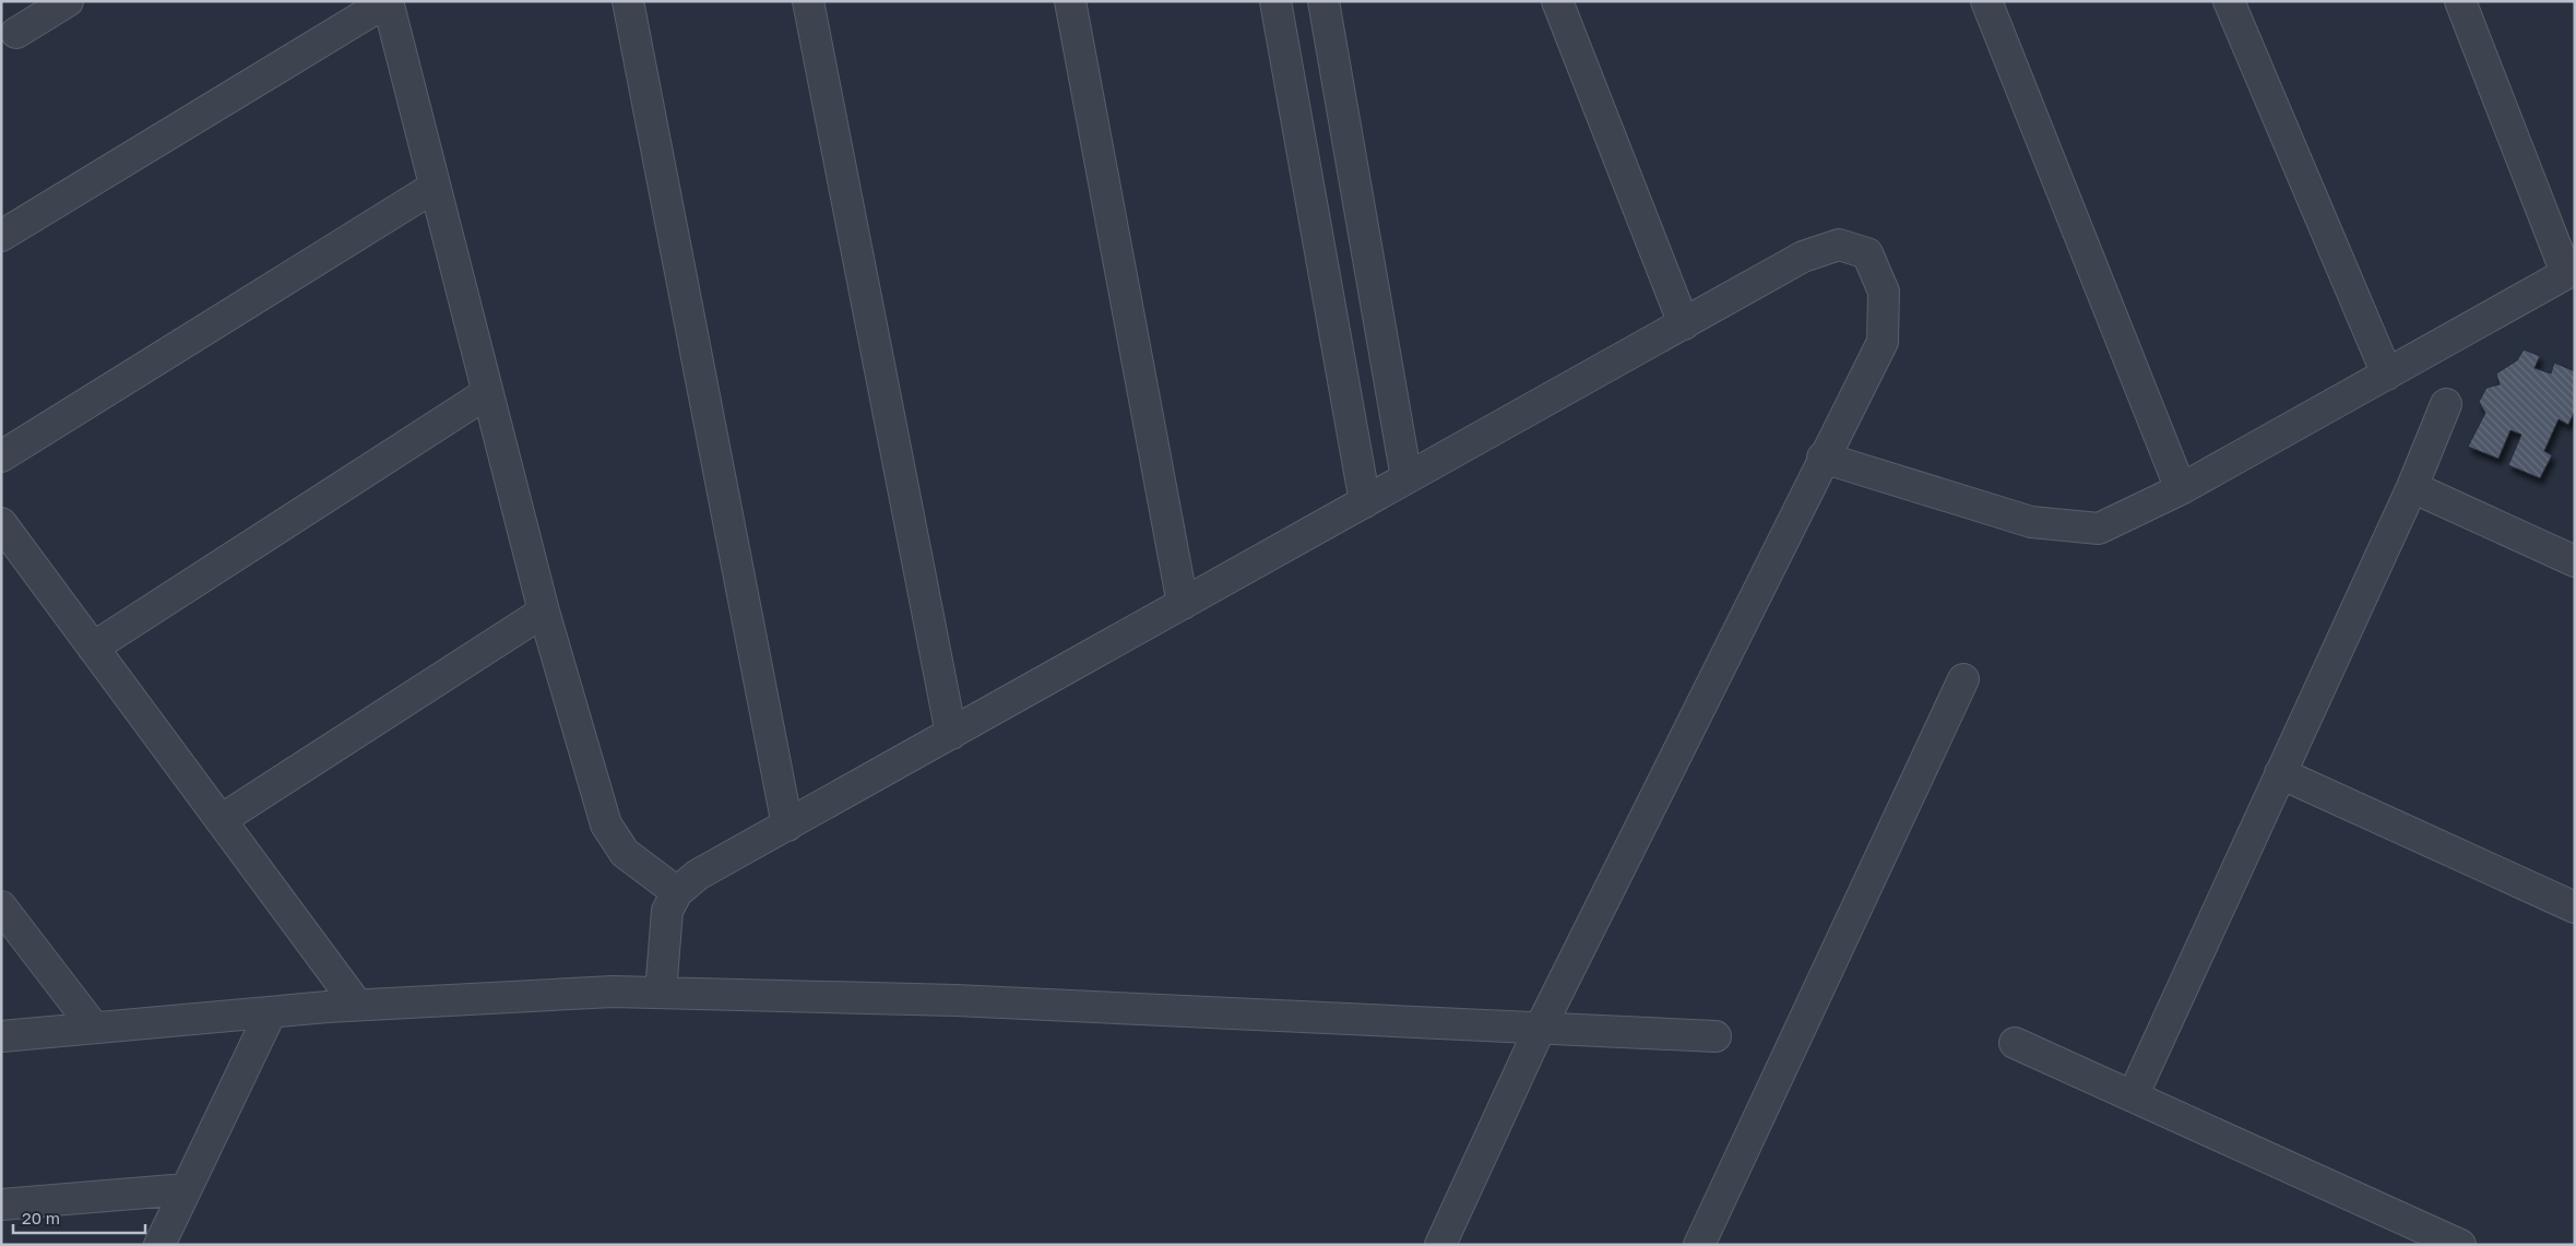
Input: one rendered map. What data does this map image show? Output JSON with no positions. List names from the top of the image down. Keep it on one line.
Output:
{"scale_bar":"20 m"}
